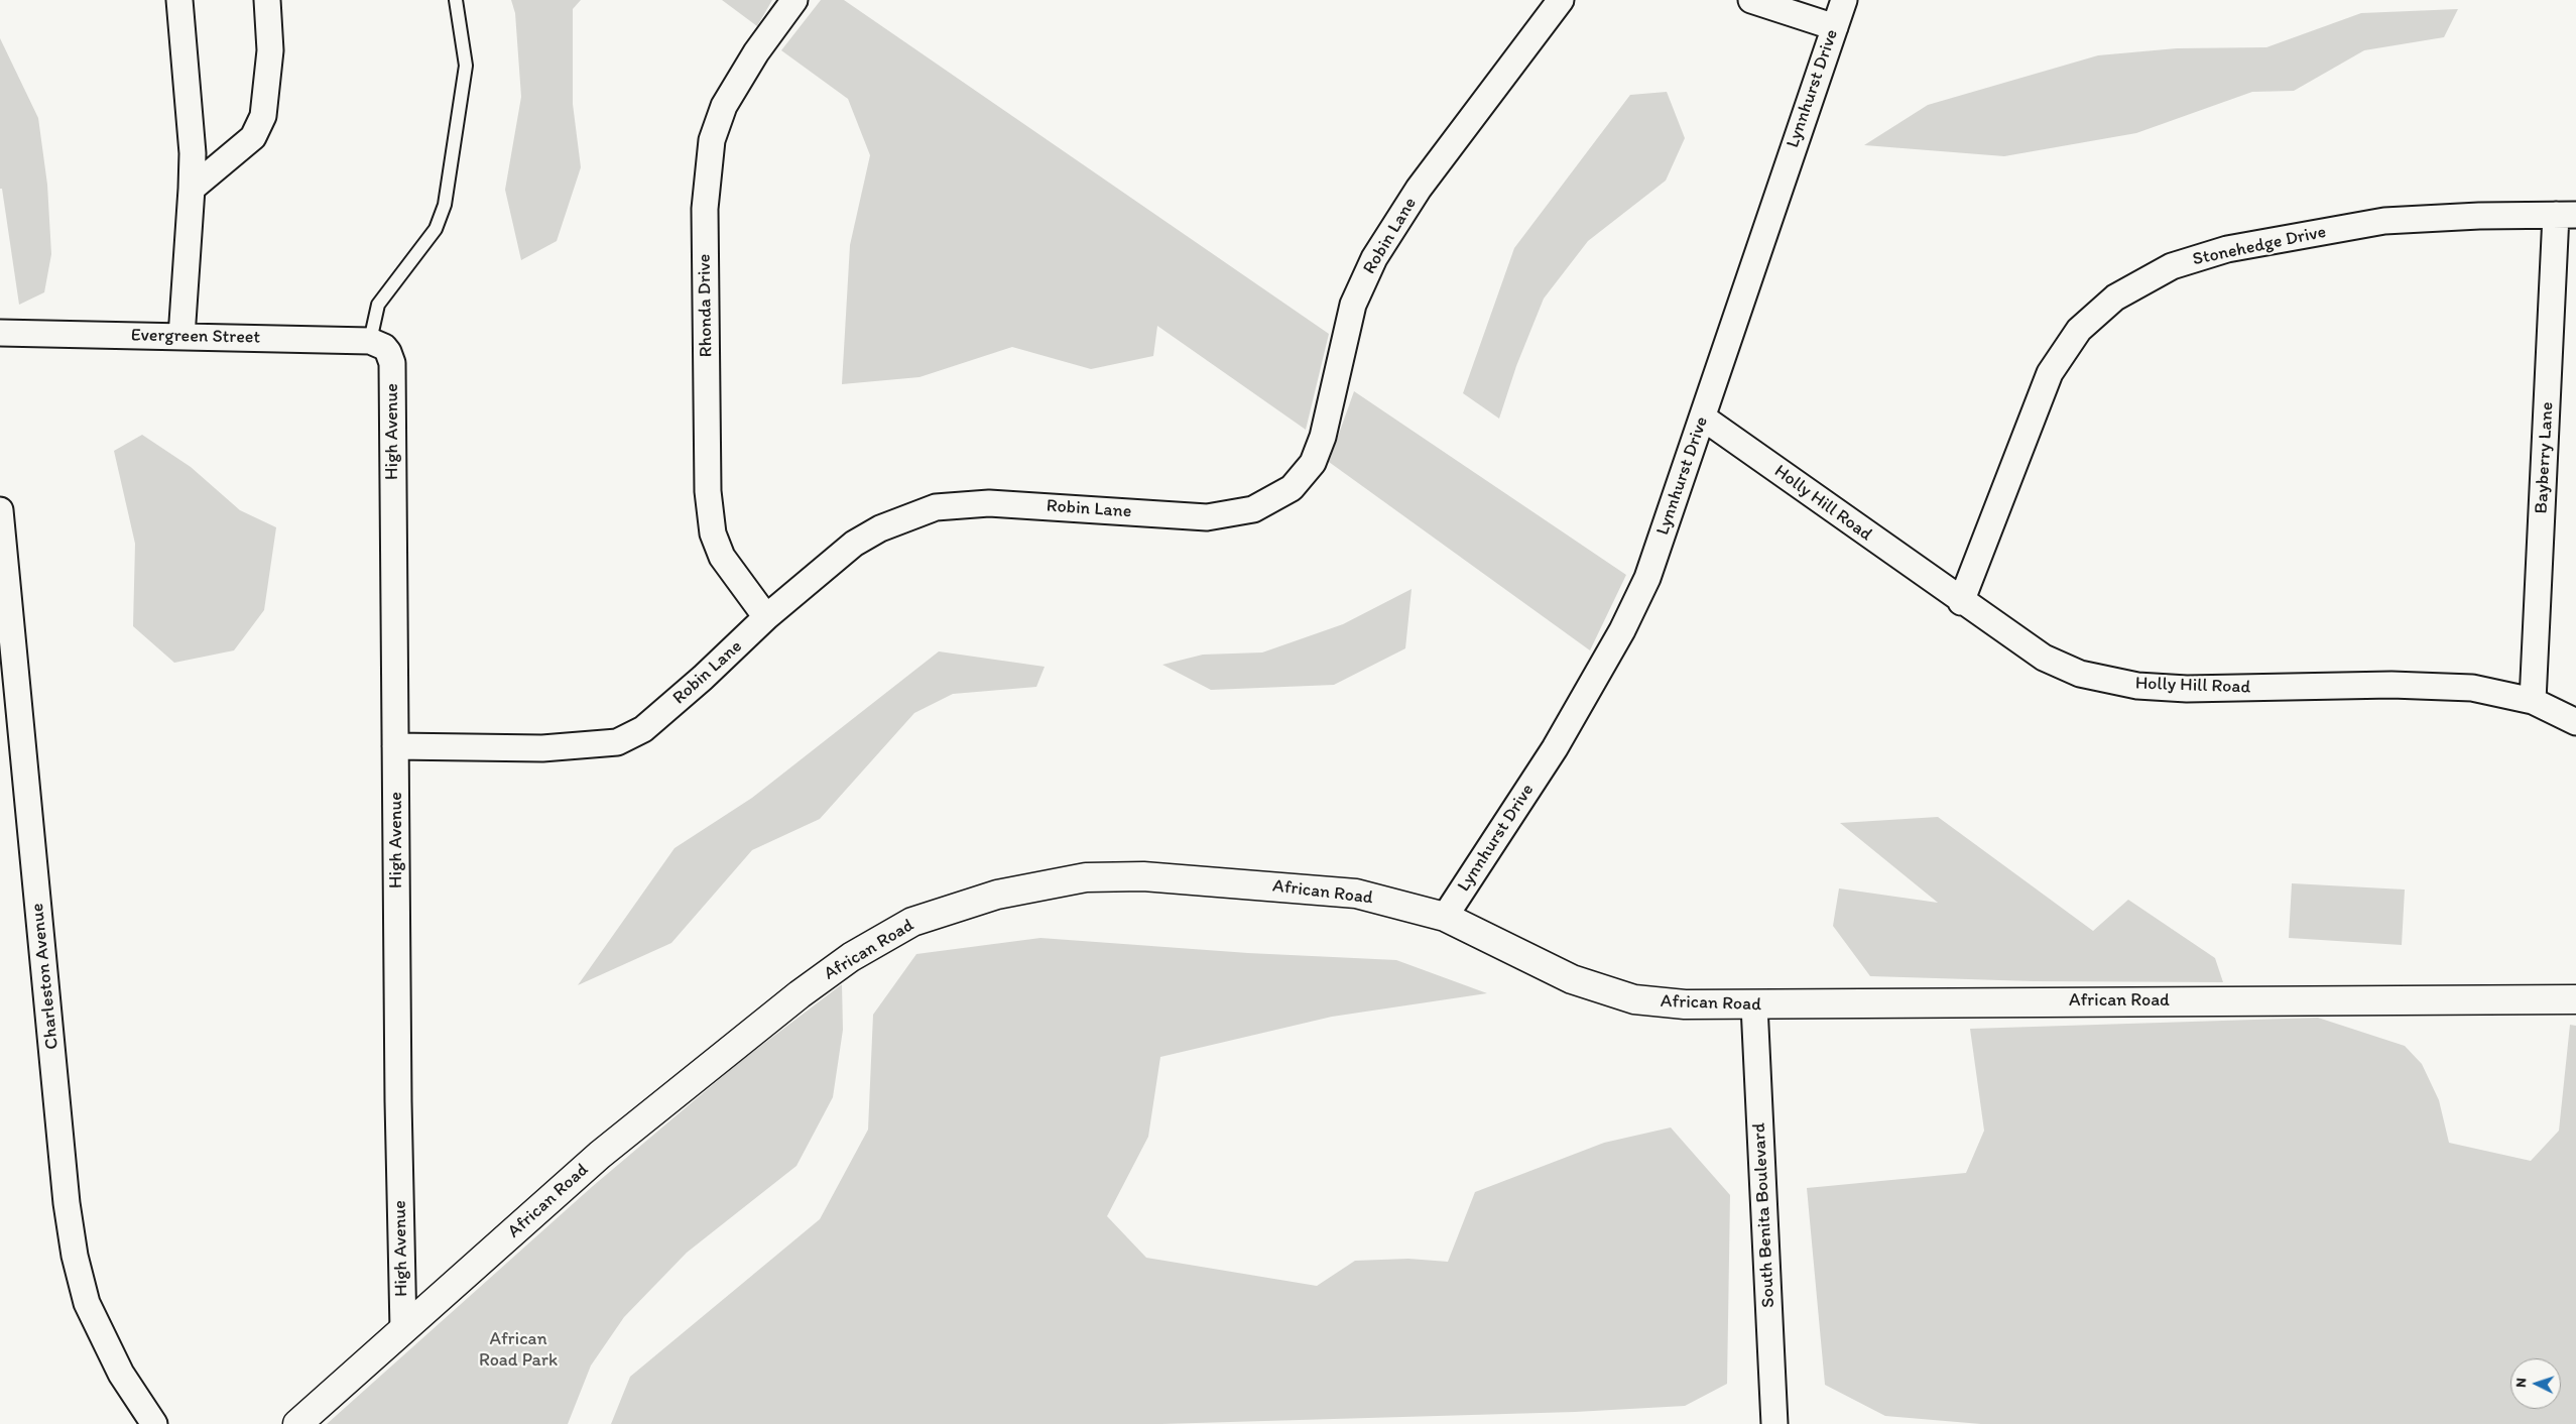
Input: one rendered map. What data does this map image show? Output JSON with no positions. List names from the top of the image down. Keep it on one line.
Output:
{"streets":{"street":["Lynnhurst Drive","Robin Lane","Stonehedge Drive","Rhonda Drive","Evergreen Street","High Avenue","Bayberry Lane","Holly Hill Road","African Road","Charleston Avenue","South Benita Boulevard"]},"crossings":[["Lynnhurst Drive","Holly Hill Road"],["Lynnhurst Drive","African Road"],["Robin Lane","Rhonda Drive"],["Robin Lane","High Avenue"],["Stonehedge Drive","Bayberry Lane"],["Stonehedge Drive","Holly Hill Road"],["Evergreen Street","High Avenue"],["High Avenue","African Road"],["Bayberry Lane","Holly Hill Road"],["African Road","South Benita Boulevard"]],"parks":["African Road Park"],"north":"left"}
